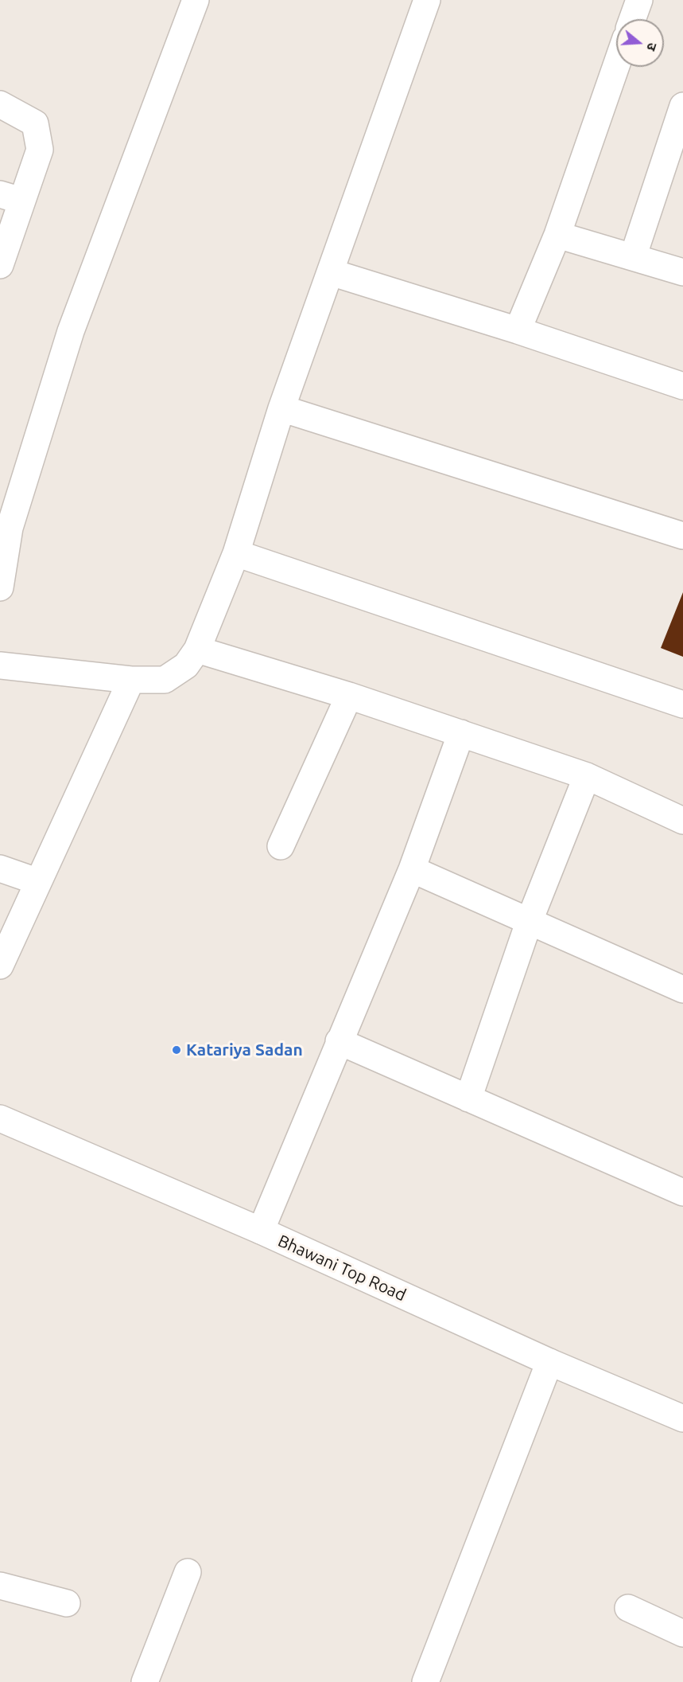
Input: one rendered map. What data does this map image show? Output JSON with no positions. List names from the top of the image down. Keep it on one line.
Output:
{"streets":{"street":["Bhawani Top Road"]},"places":["Katariya Sadan"],"north":"right"}
